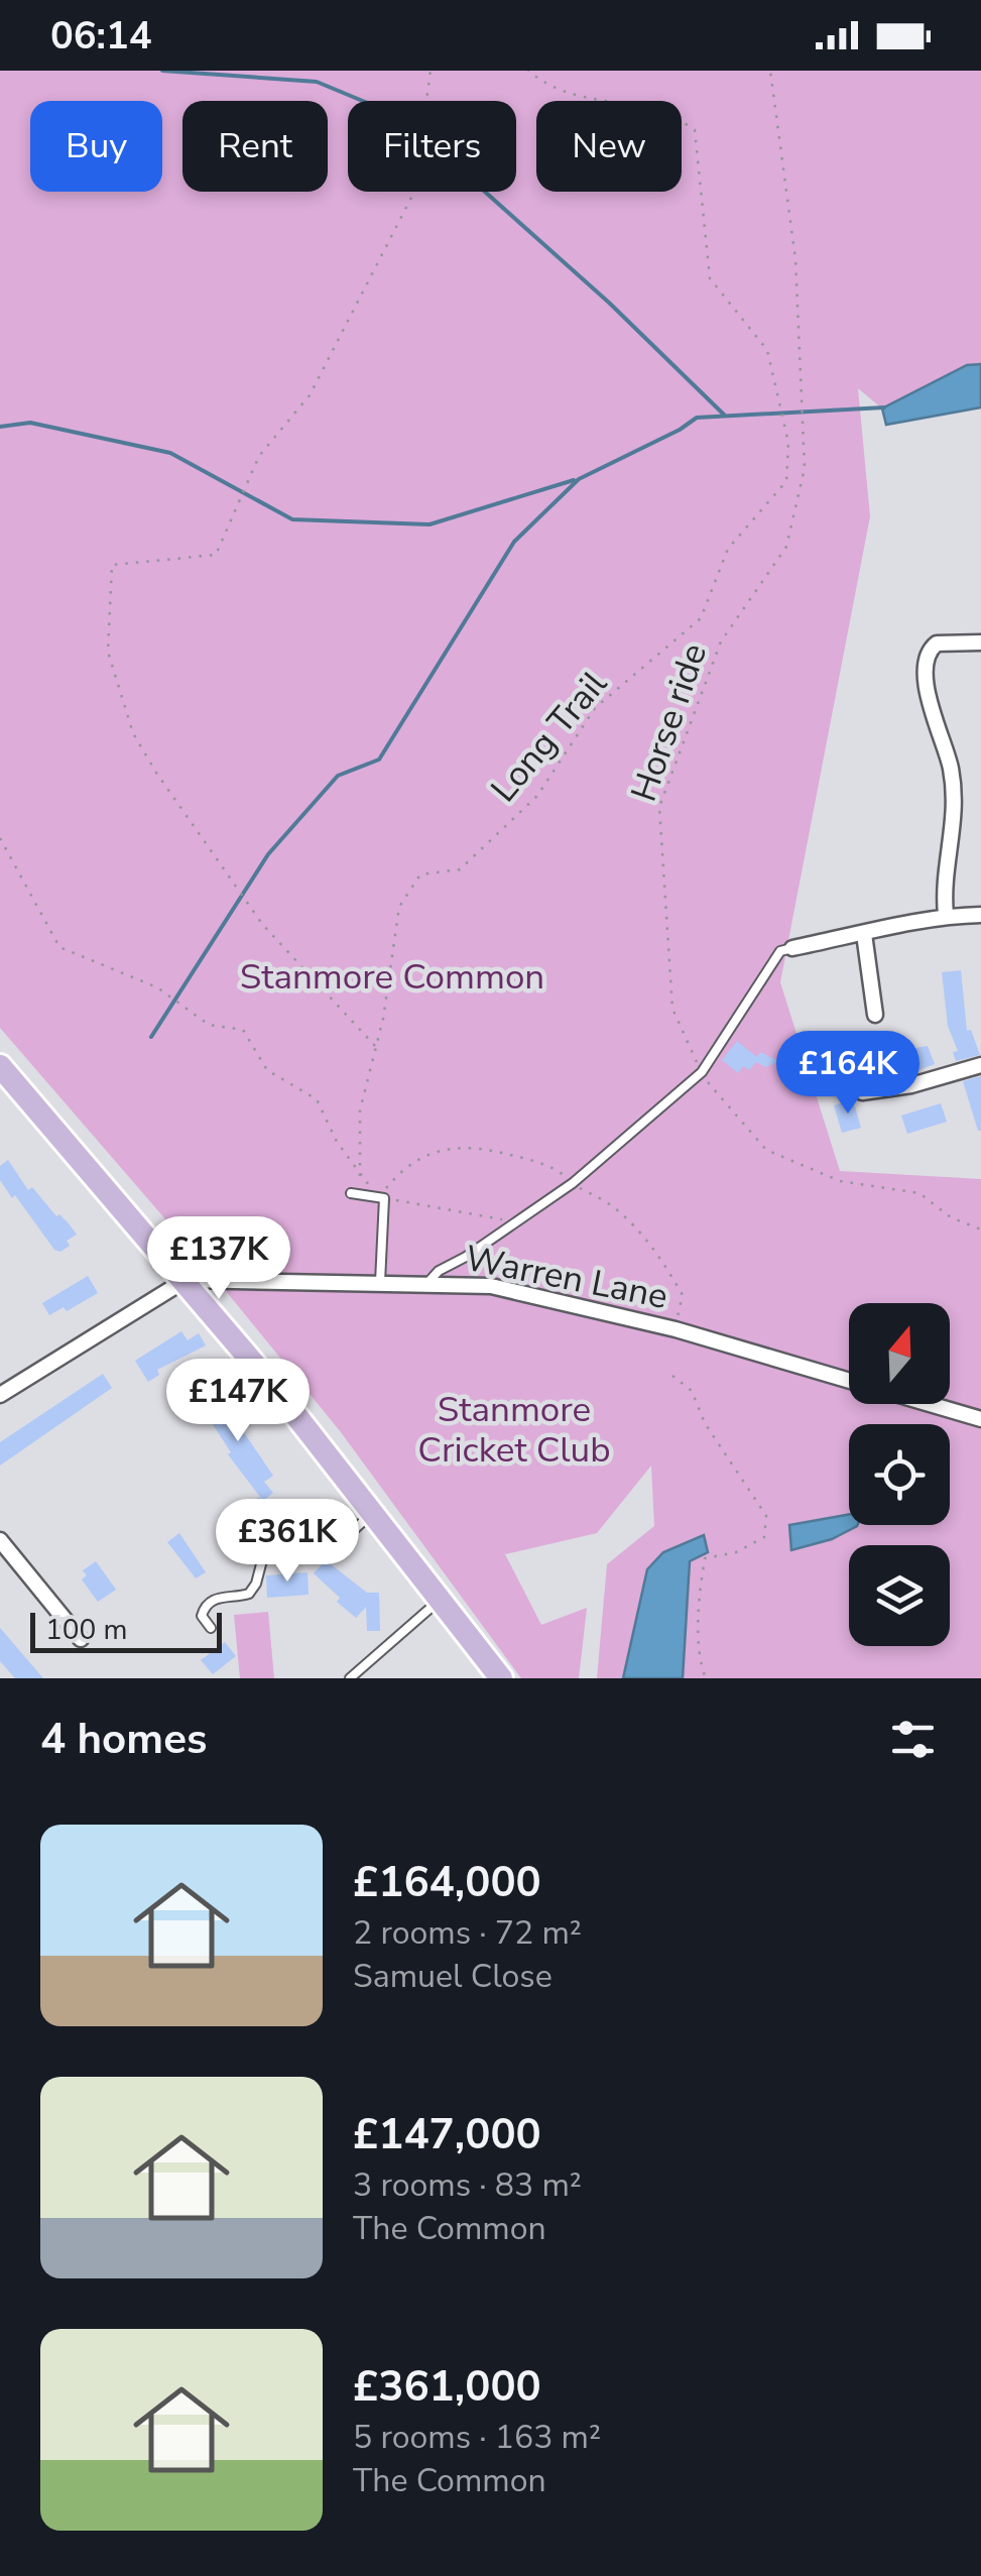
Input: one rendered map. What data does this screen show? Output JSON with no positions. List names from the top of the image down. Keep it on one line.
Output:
{"streets":{"street":["Warren Lane"],"path":["Horse ride","Long Trail"]},"parks":["Stanmore Common","Stanmore Cricket Club"],"scale_bar":"100 m","north":"top","page":{"status":"06:14","chip":["Buy","Rent","Filters","New"],"price":["£164K","£137K","£147K","£361K"],"scale":"100 m","heading":"4 homes","list":[{"name":"£164,000","note":"2 rooms · 72 m² · Samuel Close"},{"name":"£147,000","note":"3 rooms · 83 m² · The Common"},{"name":"£361,000","note":"5 rooms · 163 m² · The Common"}]}}
